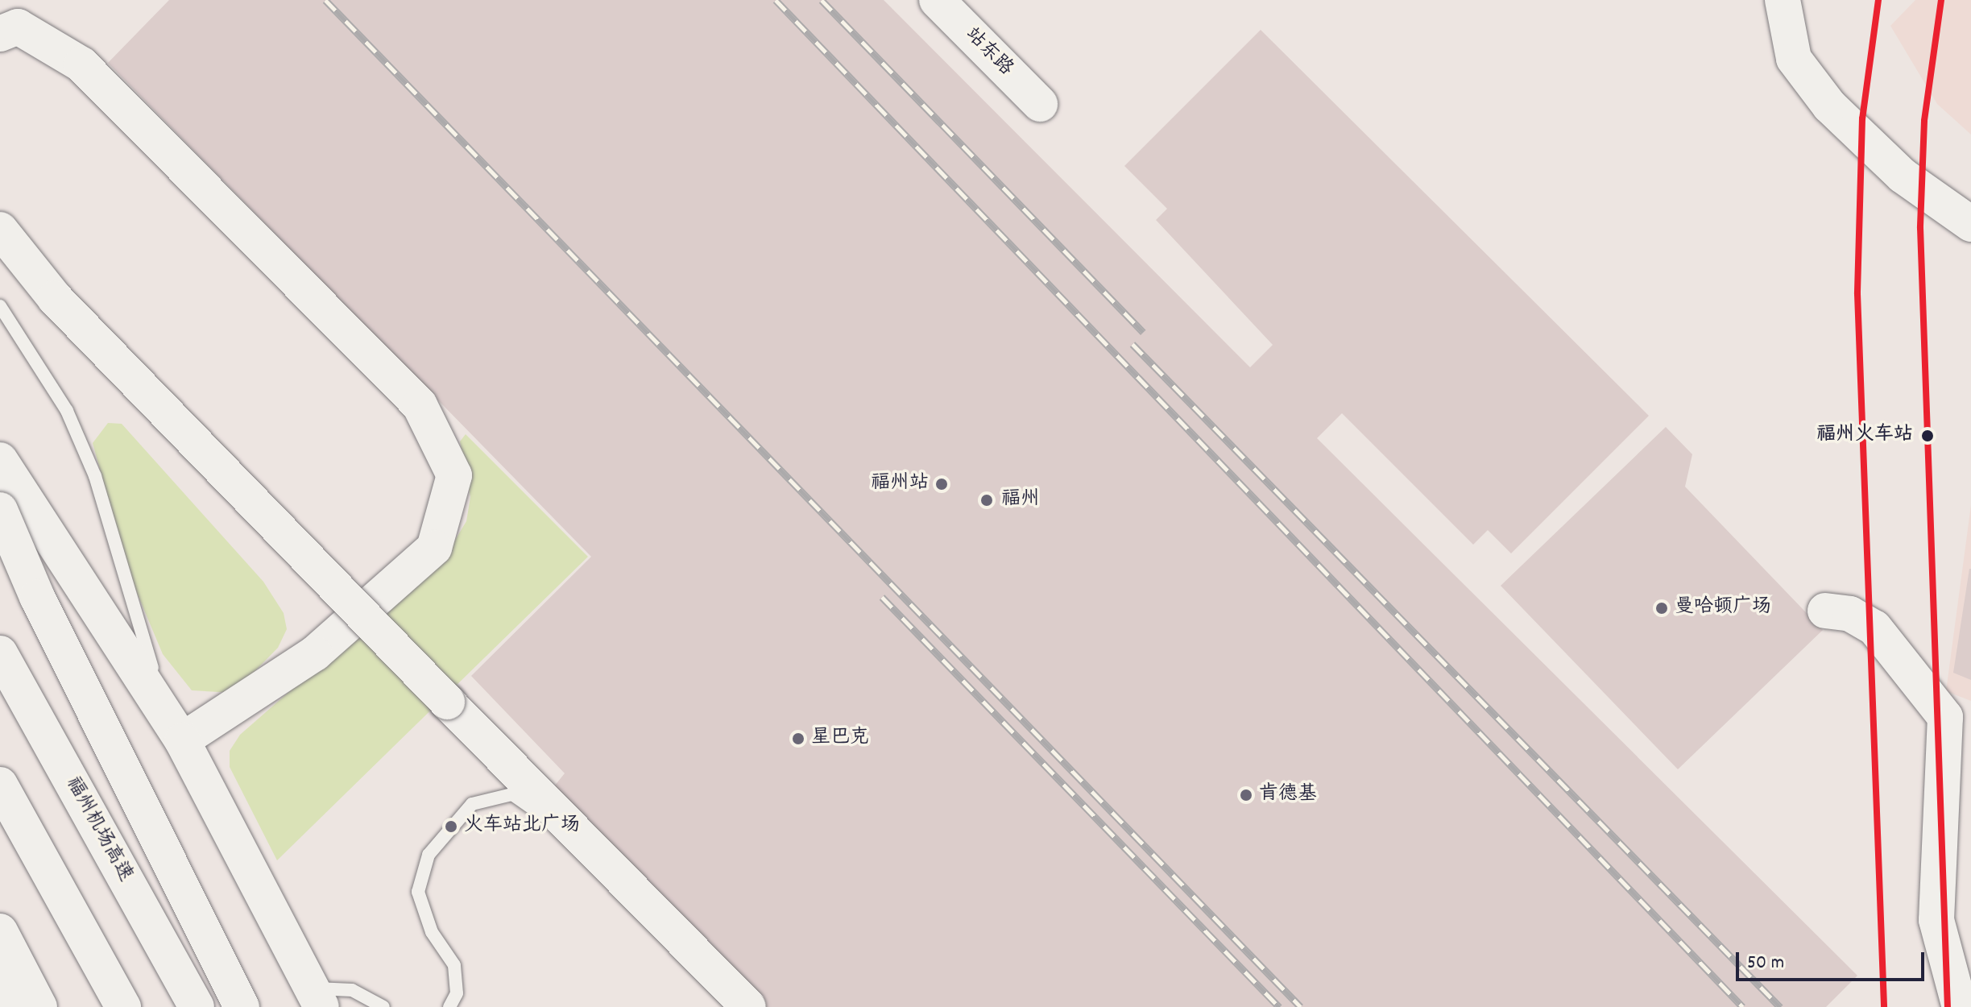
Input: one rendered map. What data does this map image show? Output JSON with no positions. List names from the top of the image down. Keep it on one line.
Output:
{"streets":{"main road":["站东路","福州机场高速"]},"places":["福州火车站","福州站","福州","曼哈顿广场","星巴克","肯德基","火车站北广场"],"scale_bar":"50 m"}
